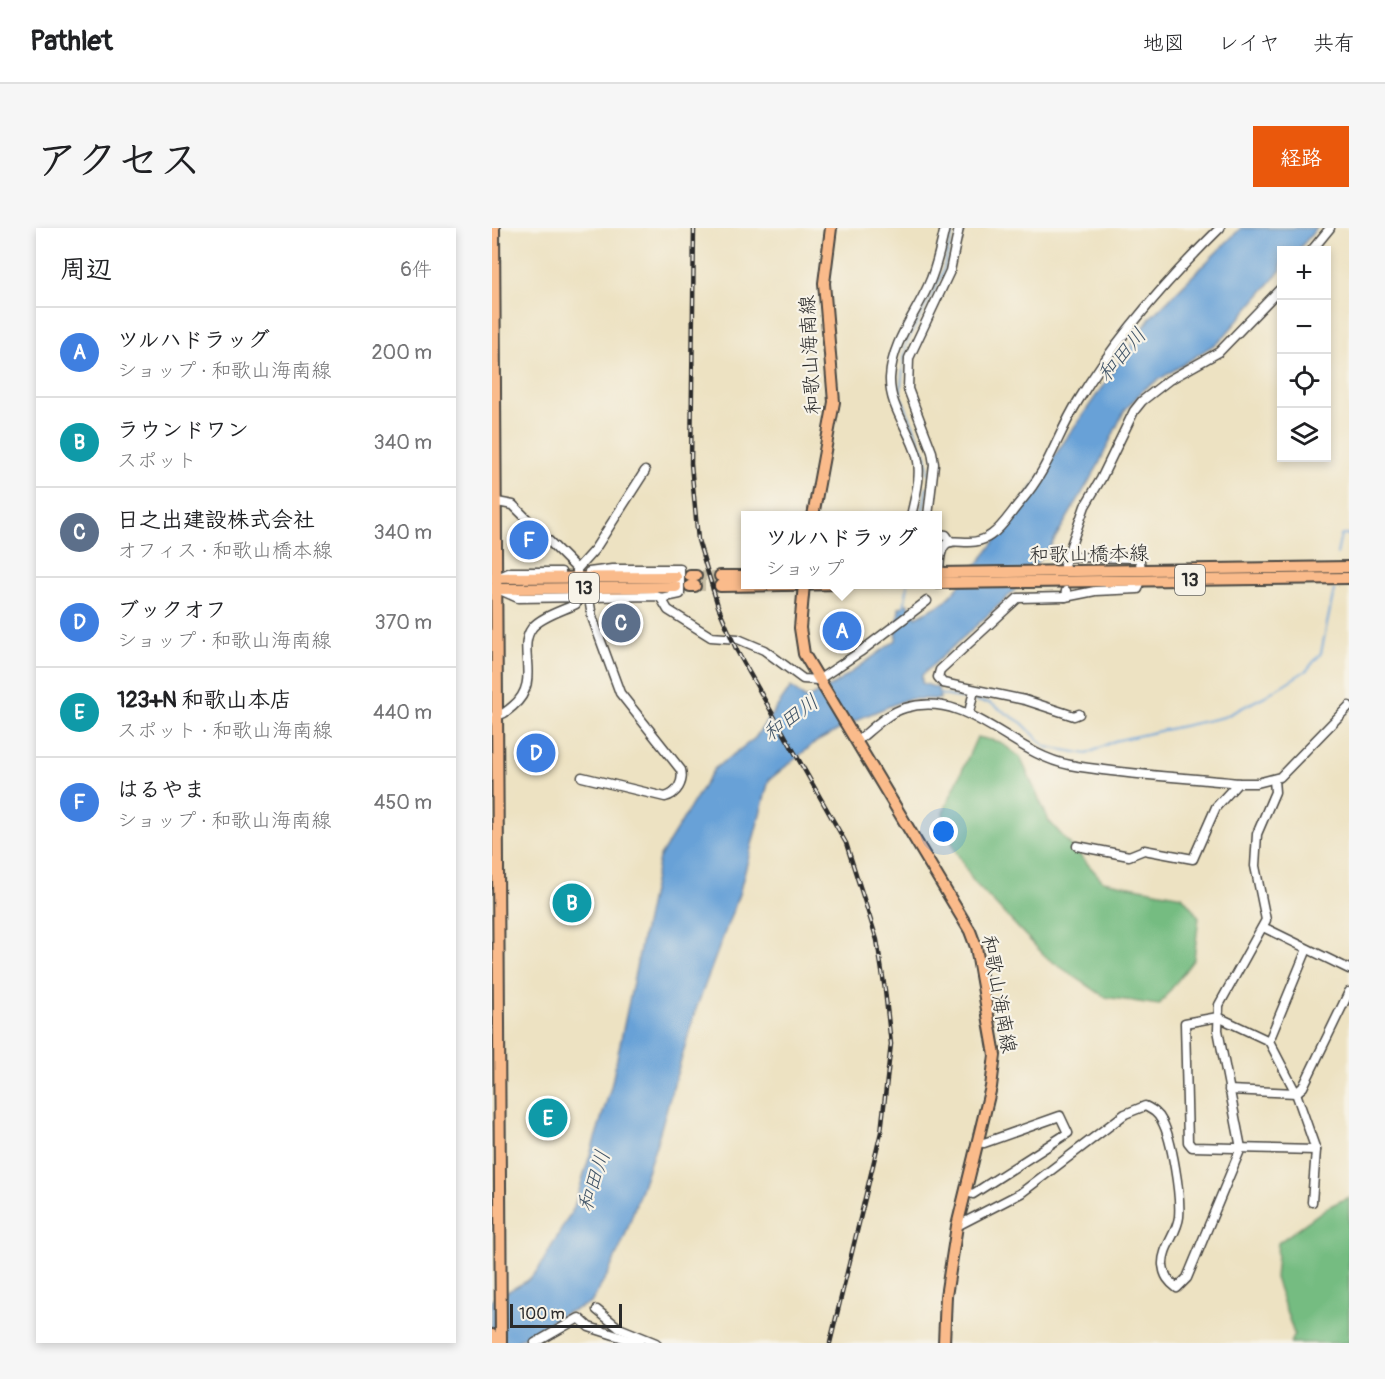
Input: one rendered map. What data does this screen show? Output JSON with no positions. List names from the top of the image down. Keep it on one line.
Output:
{"streets":{"main road":["和歌山海南線","和歌山橋本線","13"]},"water":["和田川"],"scale_bar":"100 m","page":{"header":"Pathlet","nav":["地図","レイヤ","共有"],"title":"アクセス","buttons":"経路","heading":["周辺","6件"],"map_buttons":["+","−"],"list":[{"mark":"A","name":"ツルハドラッグ","note":"ショップ · 和歌山海南線","value":"200 m"},{"mark":"B","name":"ラウンドワン","note":"スポット","value":"340 m"},{"mark":"C","name":"日之出建設株式会社","note":"オフィス · 和歌山橋本線","value":"340 m"},{"mark":"D","name":"ブックオフ","note":"ショップ · 和歌山海南線","value":"370 m"},{"mark":"E","name":"123+N 和歌山本店","note":"スポット · 和歌山海南線","value":"440 m"},{"mark":"F","name":"はるやま","note":"ショップ · 和歌山海南線","value":"450 m"}],"popup":["ツルハドラッグ","ショップ"],"pins":["F","C","A","D","B","E"],"scale":"100 m"}}
